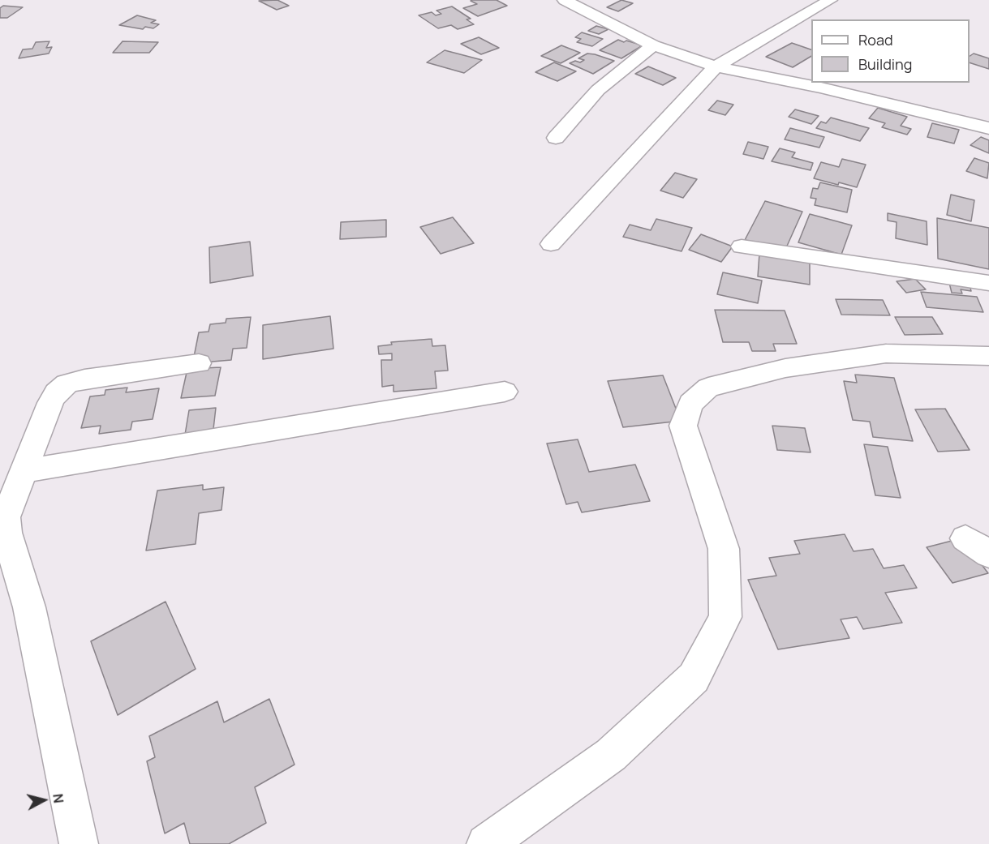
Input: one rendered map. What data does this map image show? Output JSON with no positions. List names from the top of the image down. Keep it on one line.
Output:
{"legend":["Road","Building"],"north":"right"}
